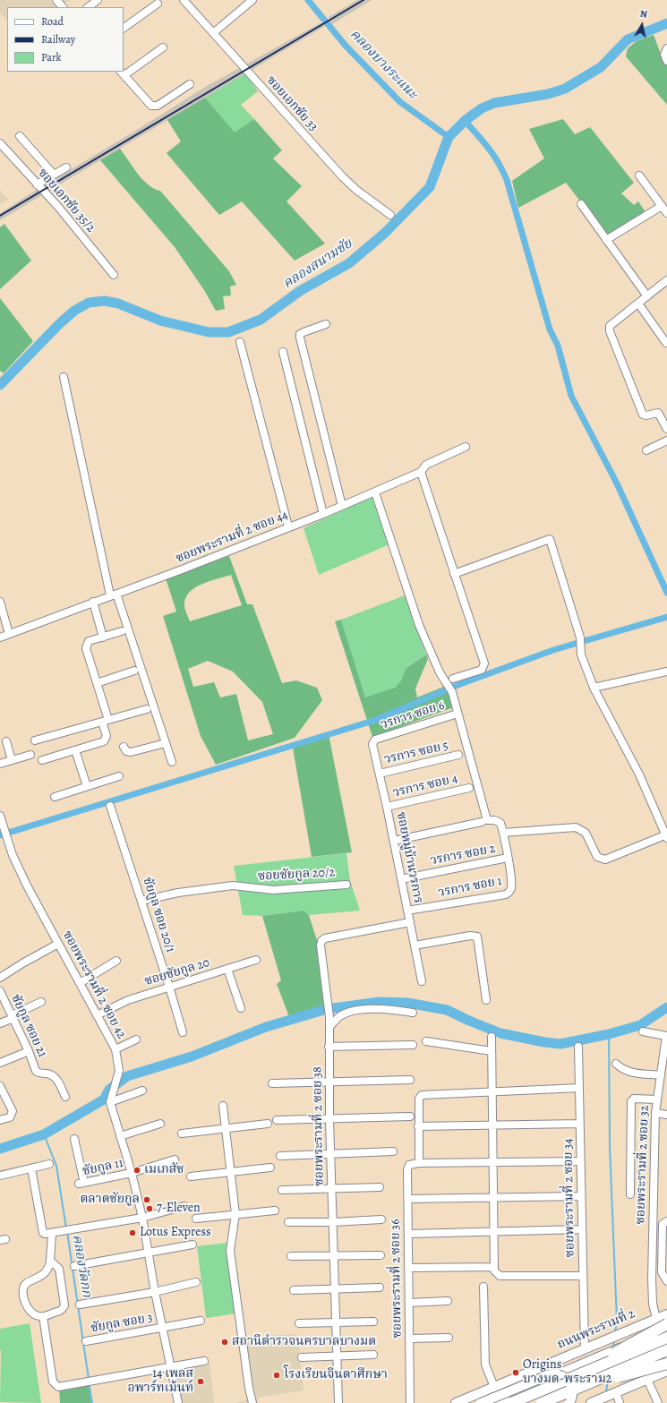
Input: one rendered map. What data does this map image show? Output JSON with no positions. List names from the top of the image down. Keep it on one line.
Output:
{"streets":{"main road":["ถนนพระรามที่ 2"],"street":["ซอยเอกชัย 33","ซอยเอกชัย 35/2","ซอยพระรามที่ 2 ซอย 44","วรการ ซอย 6","วรการ ซอย 5","วรการ ซอย 4","วรการ ซอย 2","ซอยหมู่บ้านวรการ","ซอยชัยกูล 20/2","วรการ ซอย 1","ชัยกูล ซอย 20/1","ซอยชัยกูล 20","ซอยพระรามที่ 2 ซอย 42","ชัยกูล ซอย 21","ซอยพระรามที่ 2 ซอย 38","ซอยพระรามที่ 2 ซอย 32","ชัยกูล 11","ซอยพระรามที่ 2 ซอย 34","ซอยพระรามที่ 2 ซอย 36","ชัยกูล ซอย 3"]},"crossings":[["วรการ ซอย 6","ซอยหมู่บ้านวรการ"],["วรการ ซอย 5","ซอยหมู่บ้านวรการ"],["วรการ ซอย 4","ซอยหมู่บ้านวรการ"],["วรการ ซอย 2","ซอยหมู่บ้านวรการ"],["วรการ ซอย 2","วรการ ซอย 1"],["ซอยหมู่บ้านวรการ","วรการ ซอย 1"],["ซอยหมู่บ้านวรการ","ซอยพระรามที่ 2 ซอย 38"],["ซอยชัยกูล 20/2","ชัยกูล ซอย 20/1"],["ชัยกูล ซอย 20/1","ซอยชัยกูล 20"],["ซอยชัยกูล 20","ซอยพระรามที่ 2 ซอย 42"],["ซอยพระรามที่ 2 ซอย 32","ถนนพระรามที่ 2"],["ซอยพระรามที่ 2 ซอย 34","ถนนพระรามที่ 2"]],"water":["คลองบางระแนะ","คลองสนามชัย","คลองวัดกก"],"places":["เมเภสัช","ตลาดชัยกูล","7-Eleven","Lotus Express","สถานีตำรวจนครบาลบางมด","Origins บางมด-พระราม2","โรงเรียนจินดาศึกษา","14 เพลส อพาร์ทเม้นท์"],"legend":["Road","Railway","Park"],"north":"top"}
